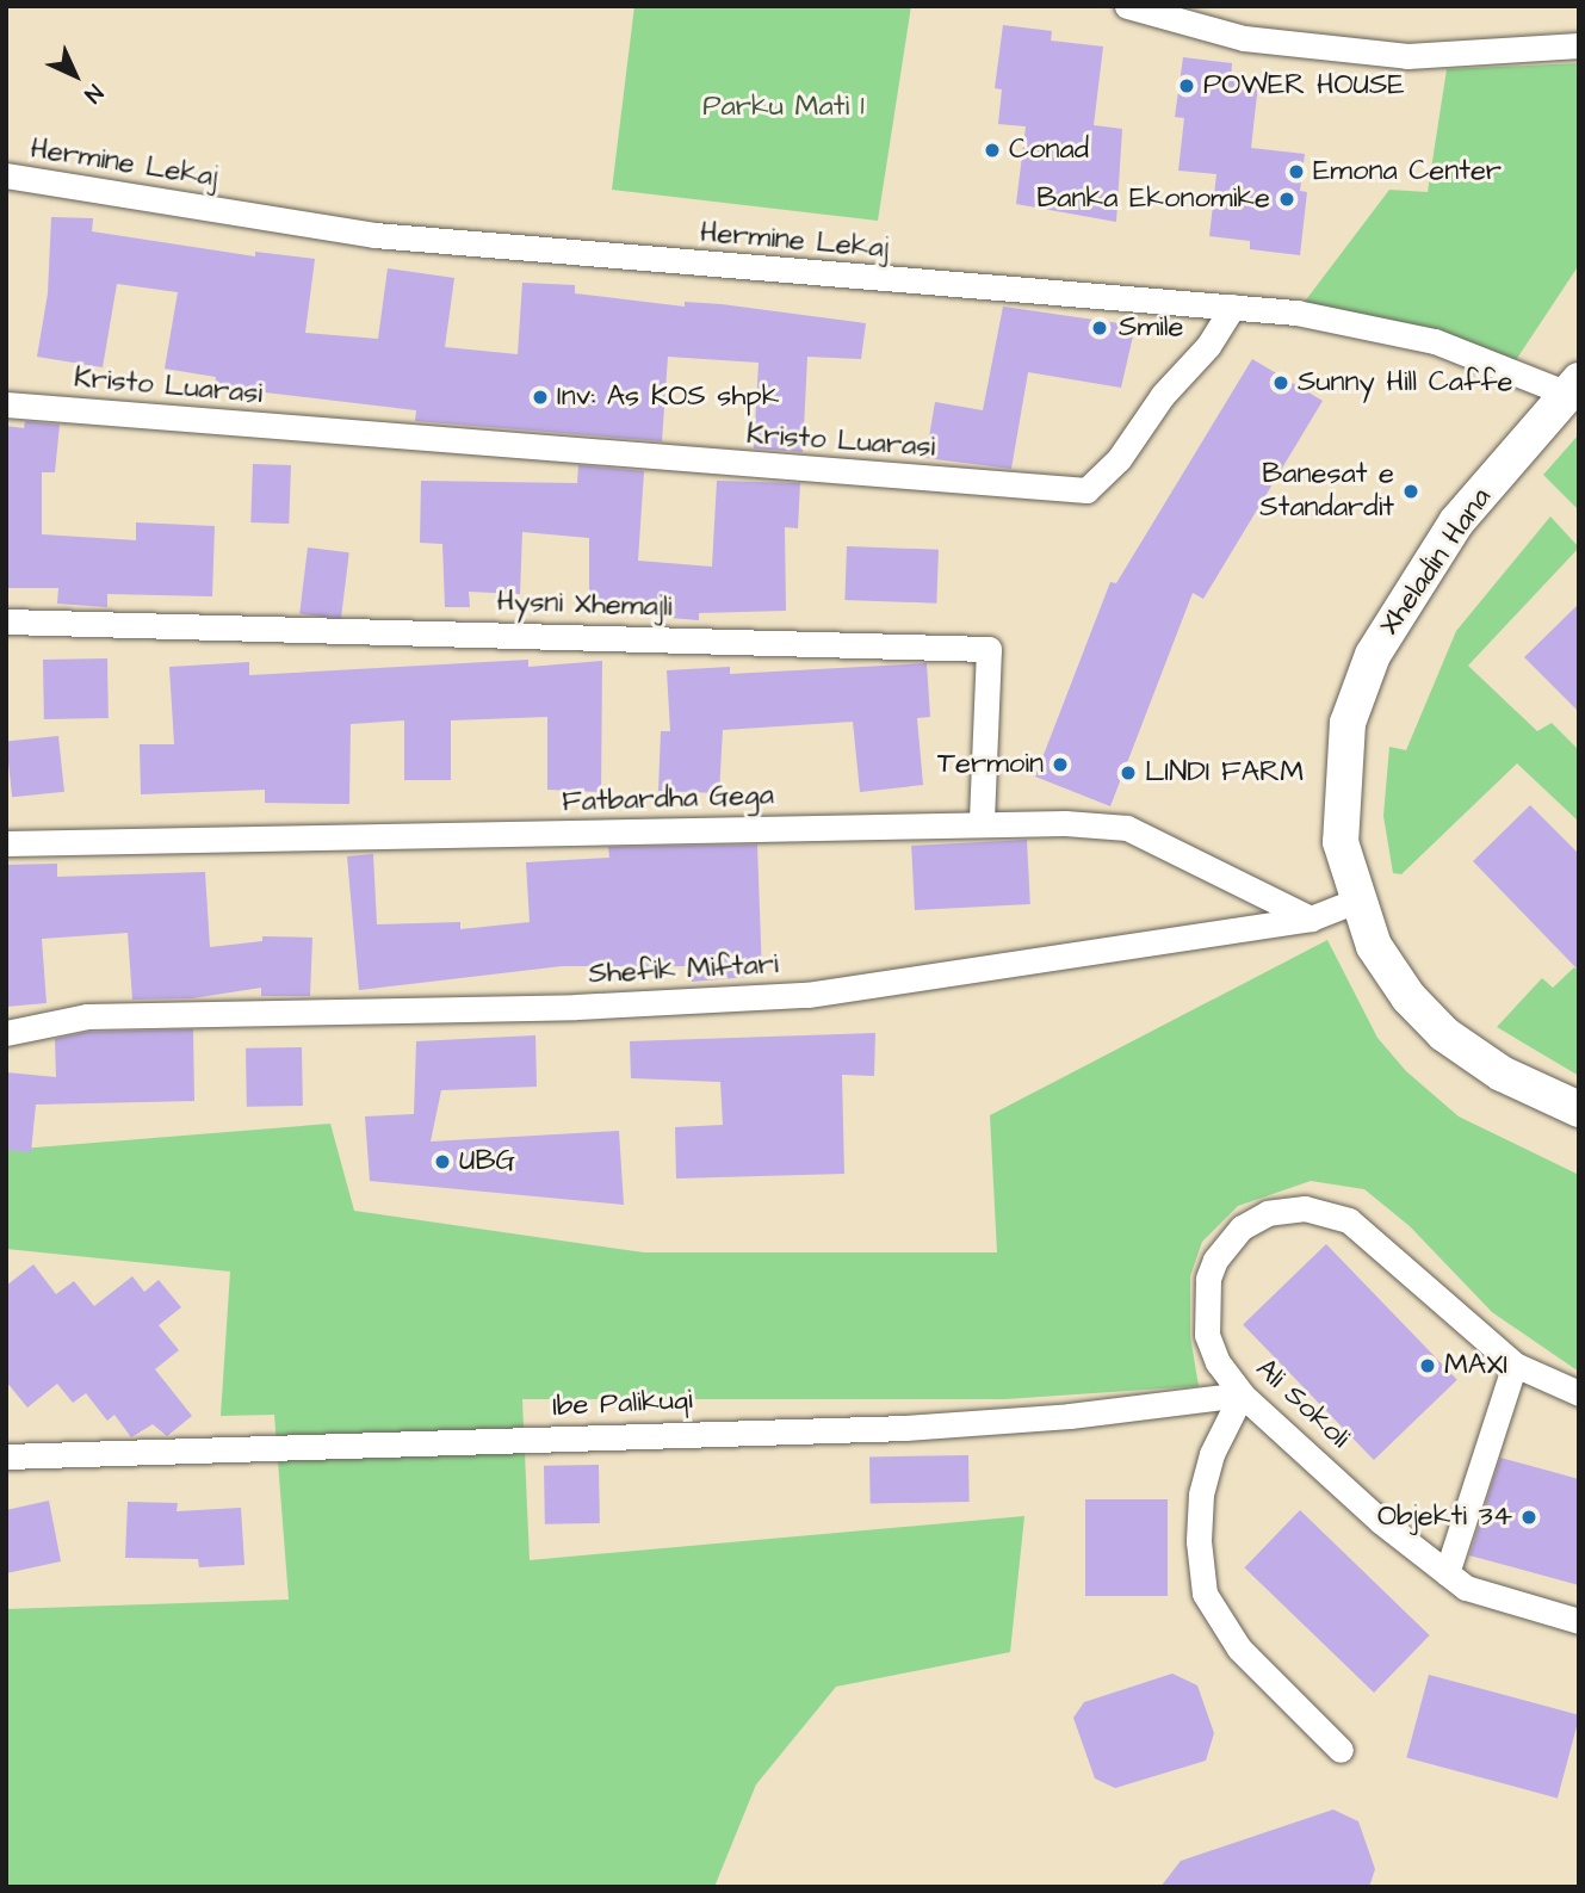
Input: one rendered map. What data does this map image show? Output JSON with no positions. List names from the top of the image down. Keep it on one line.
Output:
{"streets":{"street":["Hermine Lekaj","Kristo Luarasi","Xheladin Hana","Hysni Xhemajli","Fatbardha Gega","Shefik Miftari","Ibe Palikuqi","Ali Sokoli"]},"crossings":[["Hermine Lekaj","Kristo Luarasi"],["Hermine Lekaj","Xheladin Hana"],["Xheladin Hana","Shefik Miftari"],["Hysni Xhemajli","Fatbardha Gega"],["Fatbardha Gega","Shefik Miftari"],["Ibe Palikuqi","Ali Sokoli"]],"parks":["Parku Mati 1"],"places":["POWER HOUSE","Conad","Emona Center","Banka Ekonomike","Smile","Sunny Hill Caffe","Inv: As KOS shpk","Banesat e Standardit","Termoin","LINDI FARM","UBG","MAXI","Objekti 34"],"north":"bottom right"}
